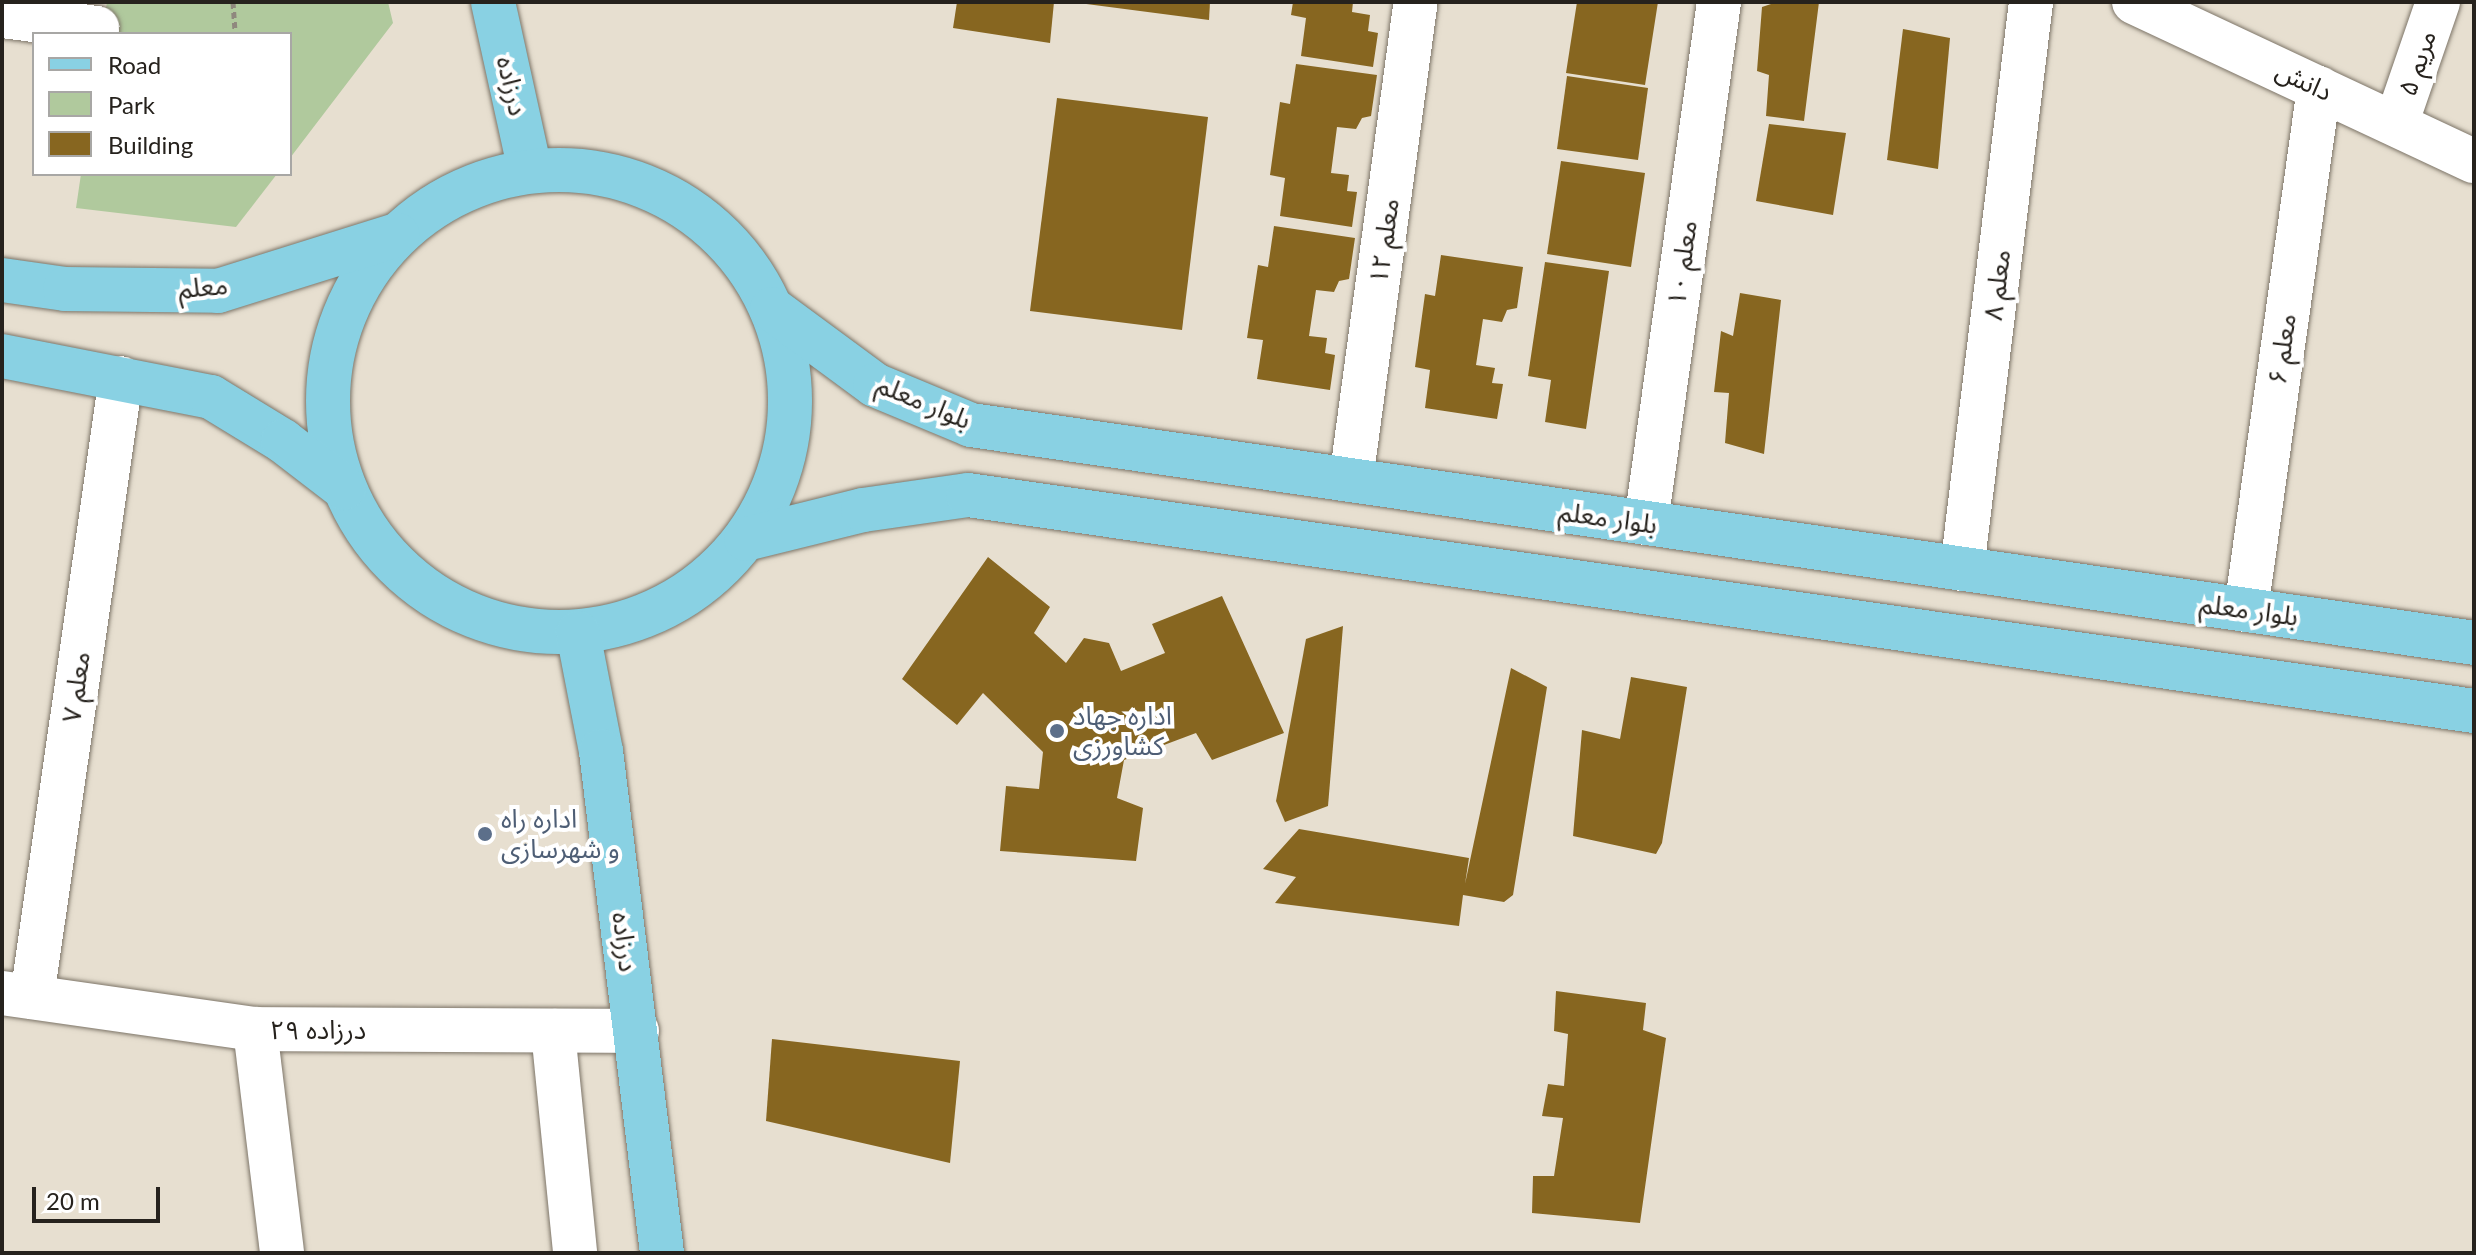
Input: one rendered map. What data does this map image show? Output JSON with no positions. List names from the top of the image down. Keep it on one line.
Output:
{"streets":{"main road":["درزاده","معلم","بلوار معلم"],"street":["مریم ۵","دانش","معلم ۱۲","معلم ۱۰","معلم ۸","معلم ۶","معلم ۷","درزاده ۲۹"]},"crossings":[["مریم ۵","دانش"],["دانش","معلم ۶"],["درزاده","درزاده ۲۹"],["معلم ۱۲","بلوار معلم"],["معلم ۱۰","بلوار معلم"],["معلم ۸","بلوار معلم"],["معلم ۶","بلوار معلم"],["معلم ۷","درزاده ۲۹"]],"places":["اداره جهاد کشاورزی","اداره راه و شهرسازی"],"legend":["Road","Park","Building"],"scale_bar":"20 m"}
